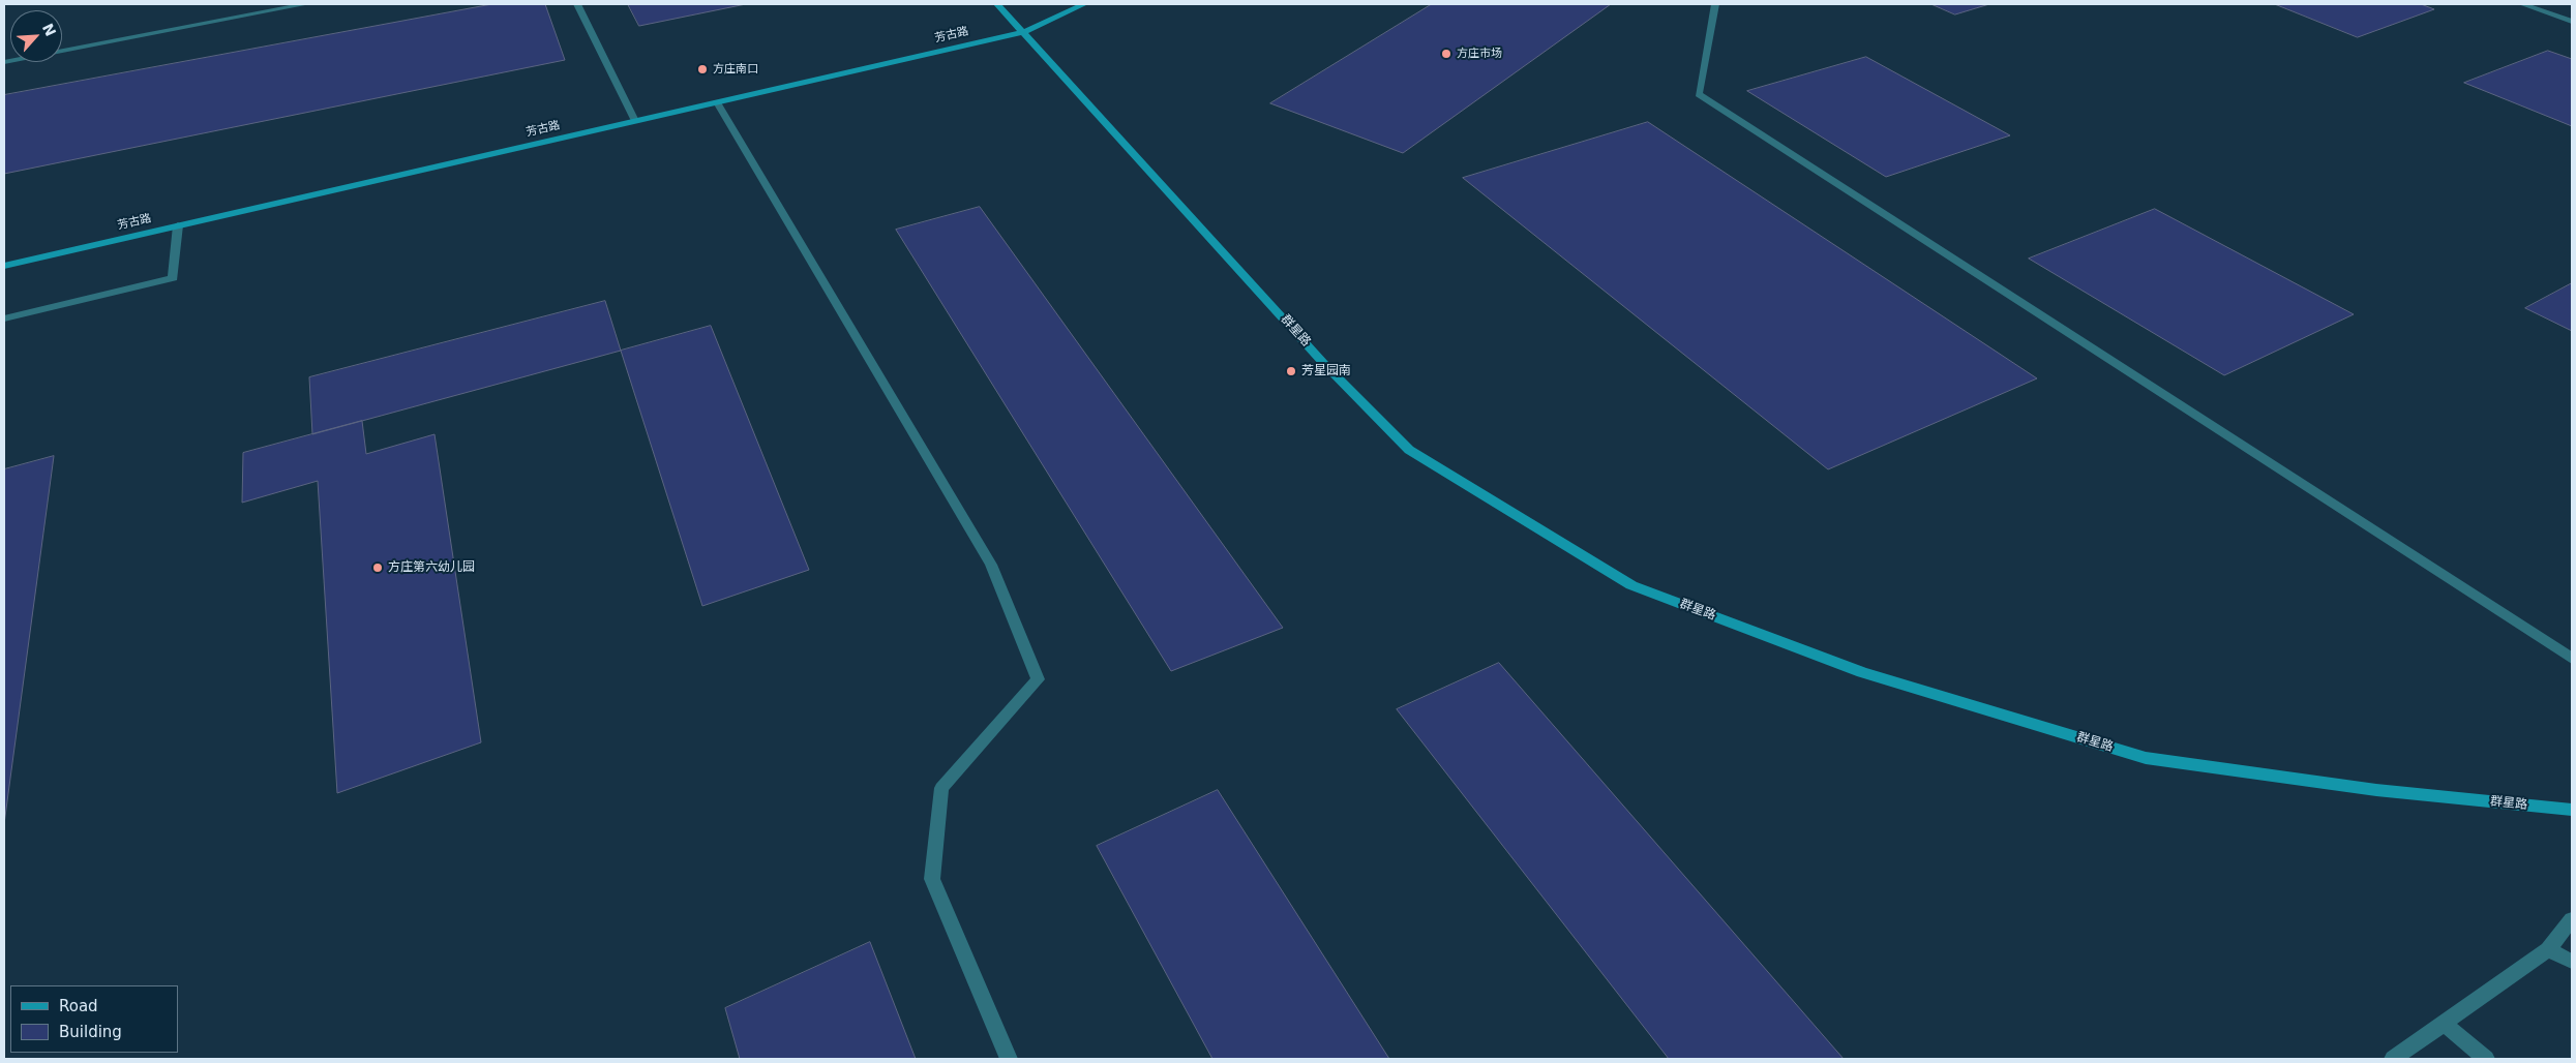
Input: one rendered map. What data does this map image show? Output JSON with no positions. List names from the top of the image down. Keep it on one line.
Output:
{"streets":{"street":["芳古路","群星路"]},"crossings":[["芳古路","群星路"]],"places":["方庄市场","方庄南口","芳星园南","方庄第六幼儿园"],"legend":["Road","Building"],"north":"top right"}
